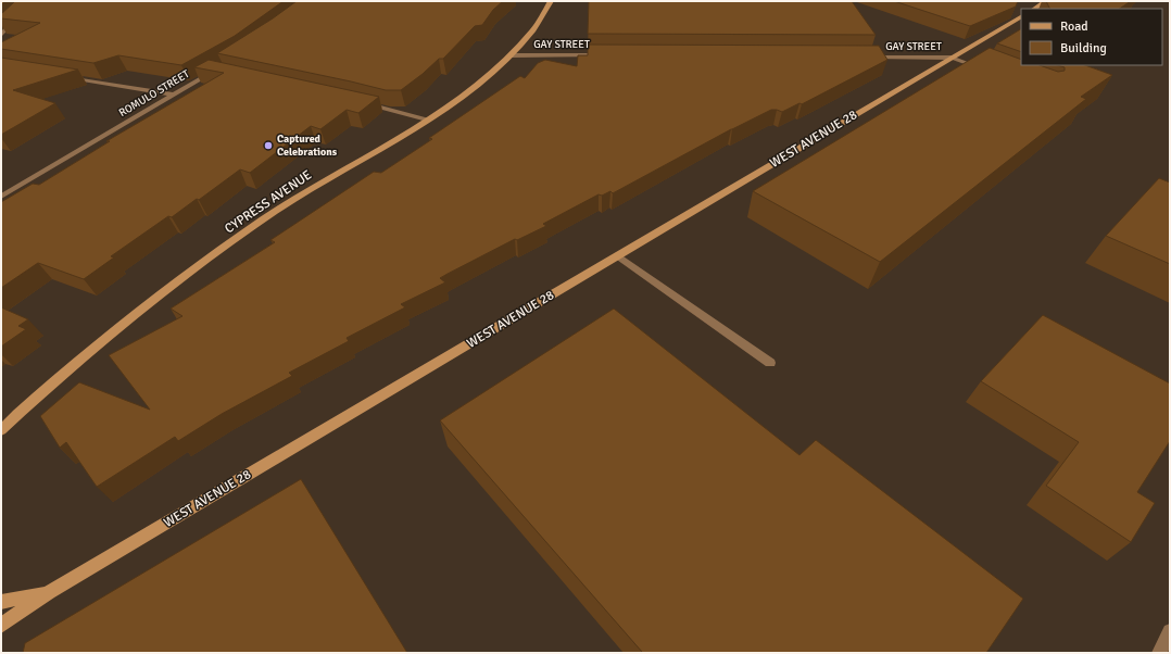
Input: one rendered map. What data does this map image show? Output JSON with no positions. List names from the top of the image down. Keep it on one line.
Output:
{"streets":{"street":["GAY STREET","ROMULO STREET","WEST AVENUE 28","CYPRESS AVENUE"]},"crossings":[["GAY STREET","WEST AVENUE 28"],["GAY STREET","CYPRESS AVENUE"]],"places":["Captured Celebrations"],"legend":["Road","Building"]}
